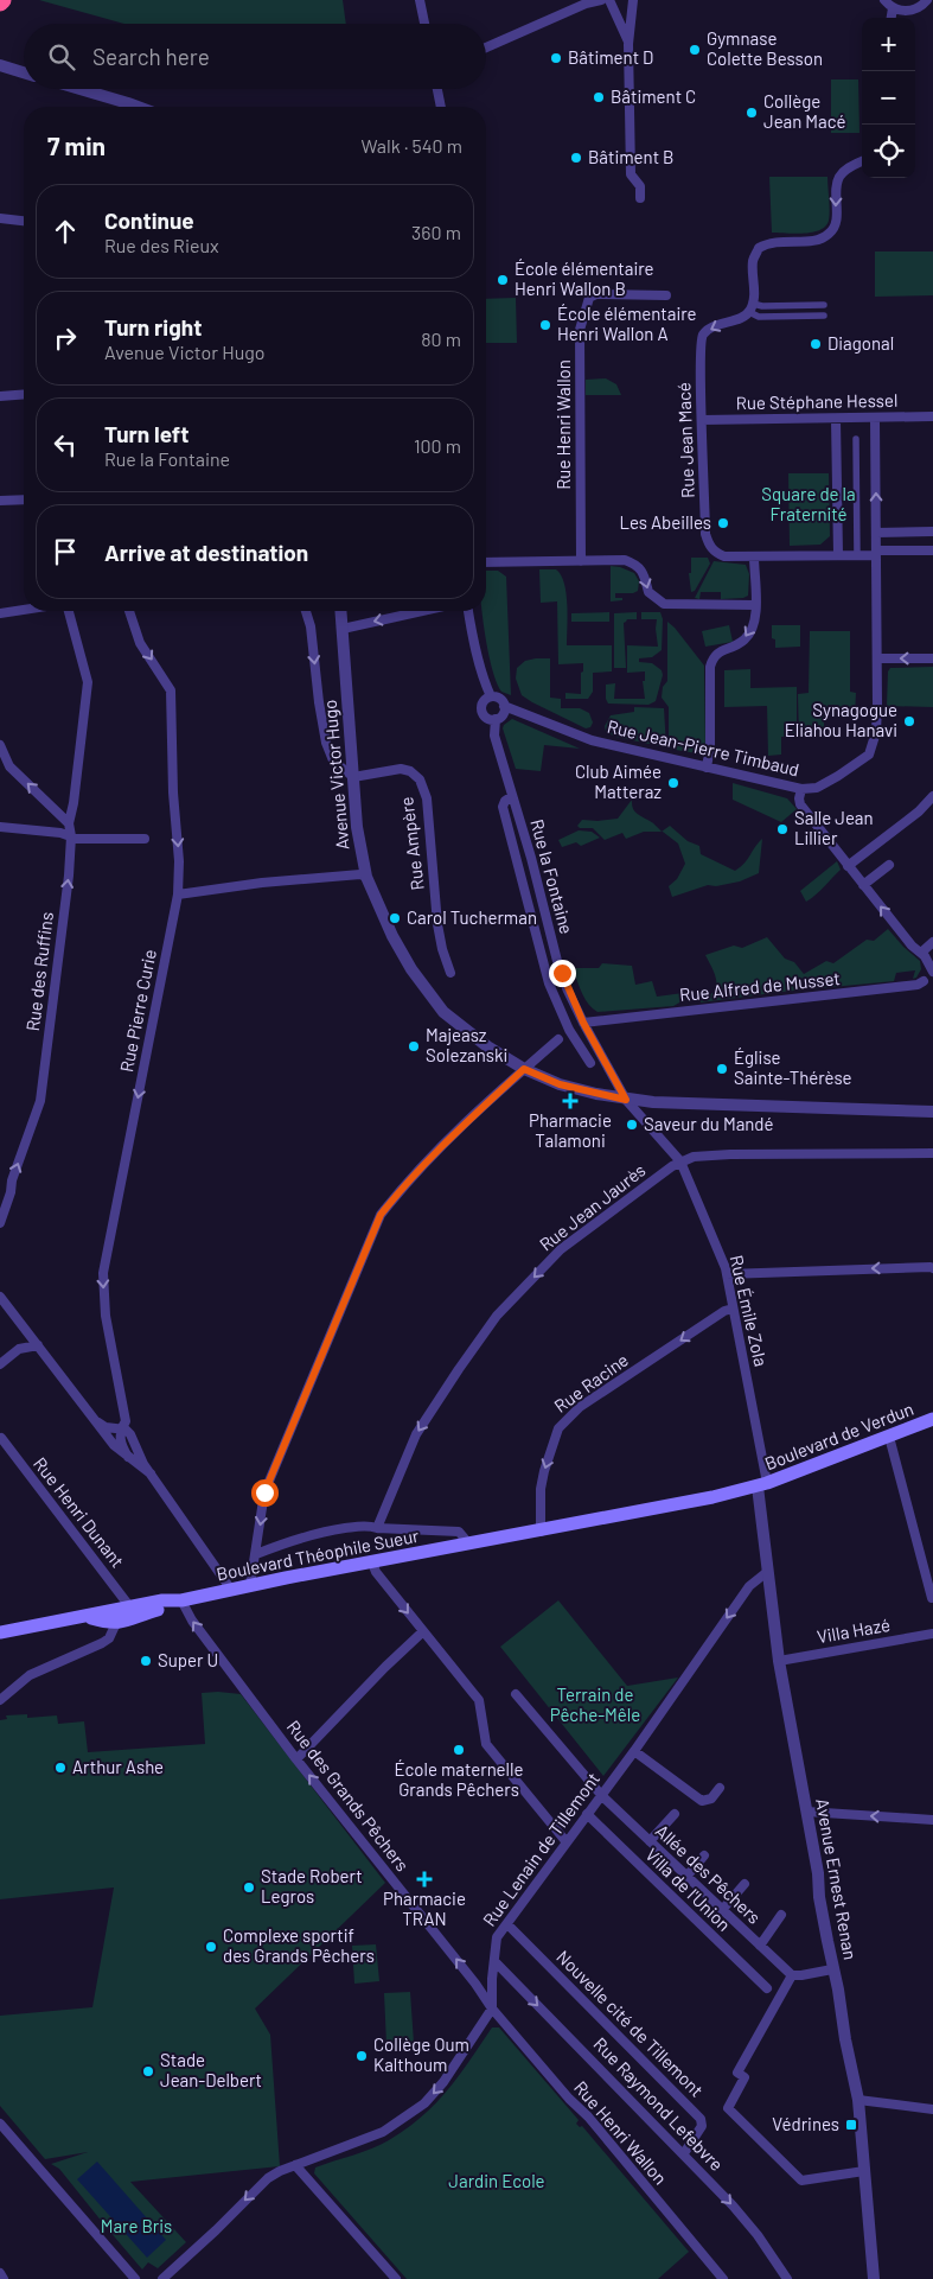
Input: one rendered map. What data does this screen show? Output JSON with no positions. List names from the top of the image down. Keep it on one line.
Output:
{"streets":{"main road":["Boulevard de Verdun","Boulevard Théophile Sueur"],"street":["Rue Stéphane Hessel","Rue Henri Wallon","Rue Jean Macé","Rue Jean-Pierre Timbaud","Avenue Victor Hugo","Rue Ampère","Rue la Fontaine","Rue des Ruffins","Rue Alfred de Musset","Rue Pierre Curie","Rue Jean Jaurès","Rue Émile Zola","Rue Racine","Rue Henri Dunant","Villa Hazé","Rue des Grands Pêchers","Rue Lenain de Tillemont","Allée des Pêchers","Avenue Ernest Renan","Villa de l'Union","Nouvelle cité de Tillemont","Rue Raymond Lefebvre"]},"crossings":[["Rue Stéphane Hessel","Rue Jean Macé"],["Rue Stéphane Hessel","Rue Jean-Pierre Timbaud"],["Rue Henri Wallon","Rue des Grands Pêchers"],["Rue Henri Wallon","Rue Lenain de Tillemont"],["Rue Jean Macé","Rue Jean-Pierre Timbaud"],["Rue Jean-Pierre Timbaud","Rue la Fontaine"],["Avenue Victor Hugo","Rue Ampère"],["Avenue Victor Hugo","Rue la Fontaine"],["Avenue Victor Hugo","Rue Émile Zola"],["Rue la Fontaine","Rue Alfred de Musset"],["Rue la Fontaine","Rue Émile Zola"],["Rue Jean Jaurès","Rue Émile Zola"],["Rue Émile Zola","Rue Racine"],["Rue Émile Zola","Boulevard de Verdun"],["Rue Émile Zola","Avenue Ernest Renan"],["Rue Racine","Boulevard de Verdun"],["Rue Racine","Boulevard Théophile Sueur"],["Boulevard de Verdun","Boulevard Théophile Sueur"],["Boulevard de Verdun","Avenue Ernest Renan"],["Rue Henri Dunant","Boulevard Théophile Sueur"],["Boulevard Théophile Sueur","Rue des Grands Pêchers"],["Villa Hazé","Avenue Ernest Renan"],["Rue des Grands Pêchers","Rue Lenain de Tillemont"],["Rue Lenain de Tillemont","Allée des Pêchers"],["Rue Lenain de Tillemont","Avenue Ernest Renan"],["Rue Lenain de Tillemont","Villa de l'Union"],["Rue Lenain de Tillemont","Nouvelle cité de Tillemont"],["Rue Lenain de Tillemont","Rue Raymond Lefebvre"],["Nouvelle cité de Tillemont","Rue Raymond Lefebvre"]],"one_way":["Rue des Ruffins","Rue Pierre Curie","Rue Jean Jaurès","Rue Racine","Rue des Grands Pêchers","Rue Lenain de Tillemont","Rue Raymond Lefebvre"],"parks":["Square de la Fraternité","Terrain de Pêche-Mêle","Jardin Ecole","Mare Bris"],"places":{"other":["Gymnase Colette Besson","Bâtiment D","Bâtiment C","Collège Jean Macé","Bâtiment B","École élémentaire Henri Wallon B","École élémentaire Henri Wallon A","Diagonal","Les Abeilles","Synagogue Eliahou Hanavi","Club Aimée Matteraz","Salle Jean Lillier","Carol Tucherman","Majeasz Solezanski","Église Sainte-Thérèse","Saveur du Mandé","Super U","École maternelle Grands Pêchers","Arthur Ashe","Stade Robert Legros","Complexe sportif des Grands Pêchers","Collège Oum Kalthoum","Stade Jean-Delbert"],"health":["Pharmacie Talamoni","Pharmacie TRAN"],"transit":["Védrines"]},"page":{"map_buttons":["+","−"],"search":"Search here","heading":["7 min","Walk · 540 m"],"list":[["Continue","Rue des Rieux","360 m"],["Turn right","Avenue Victor Hugo","80 m"],["Turn left","Rue la Fontaine","100 m"],"Arrive at destination"]}}
